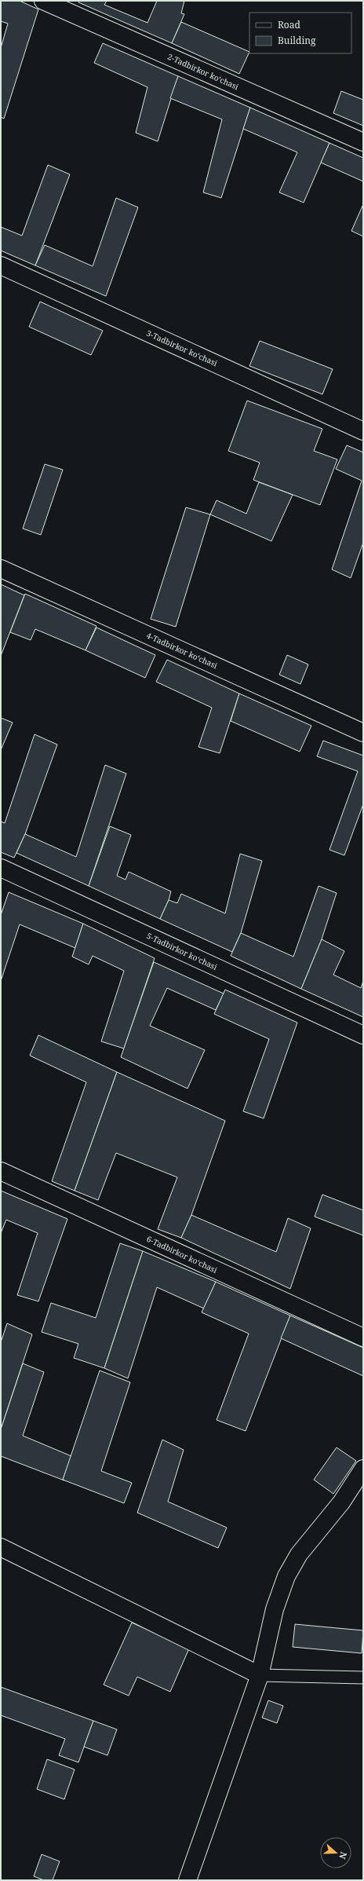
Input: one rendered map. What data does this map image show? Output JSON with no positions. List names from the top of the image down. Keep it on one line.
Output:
{"streets":{"street":["2-Tadbirkor koʻchasi","3-Tadbirkor koʻchasi","4-Tadbirkor koʻchasi","5-Tadbirkor koʻchasi","6-Tadbirkor koʻchasi"]},"legend":["Road","Building"],"north":"right"}
